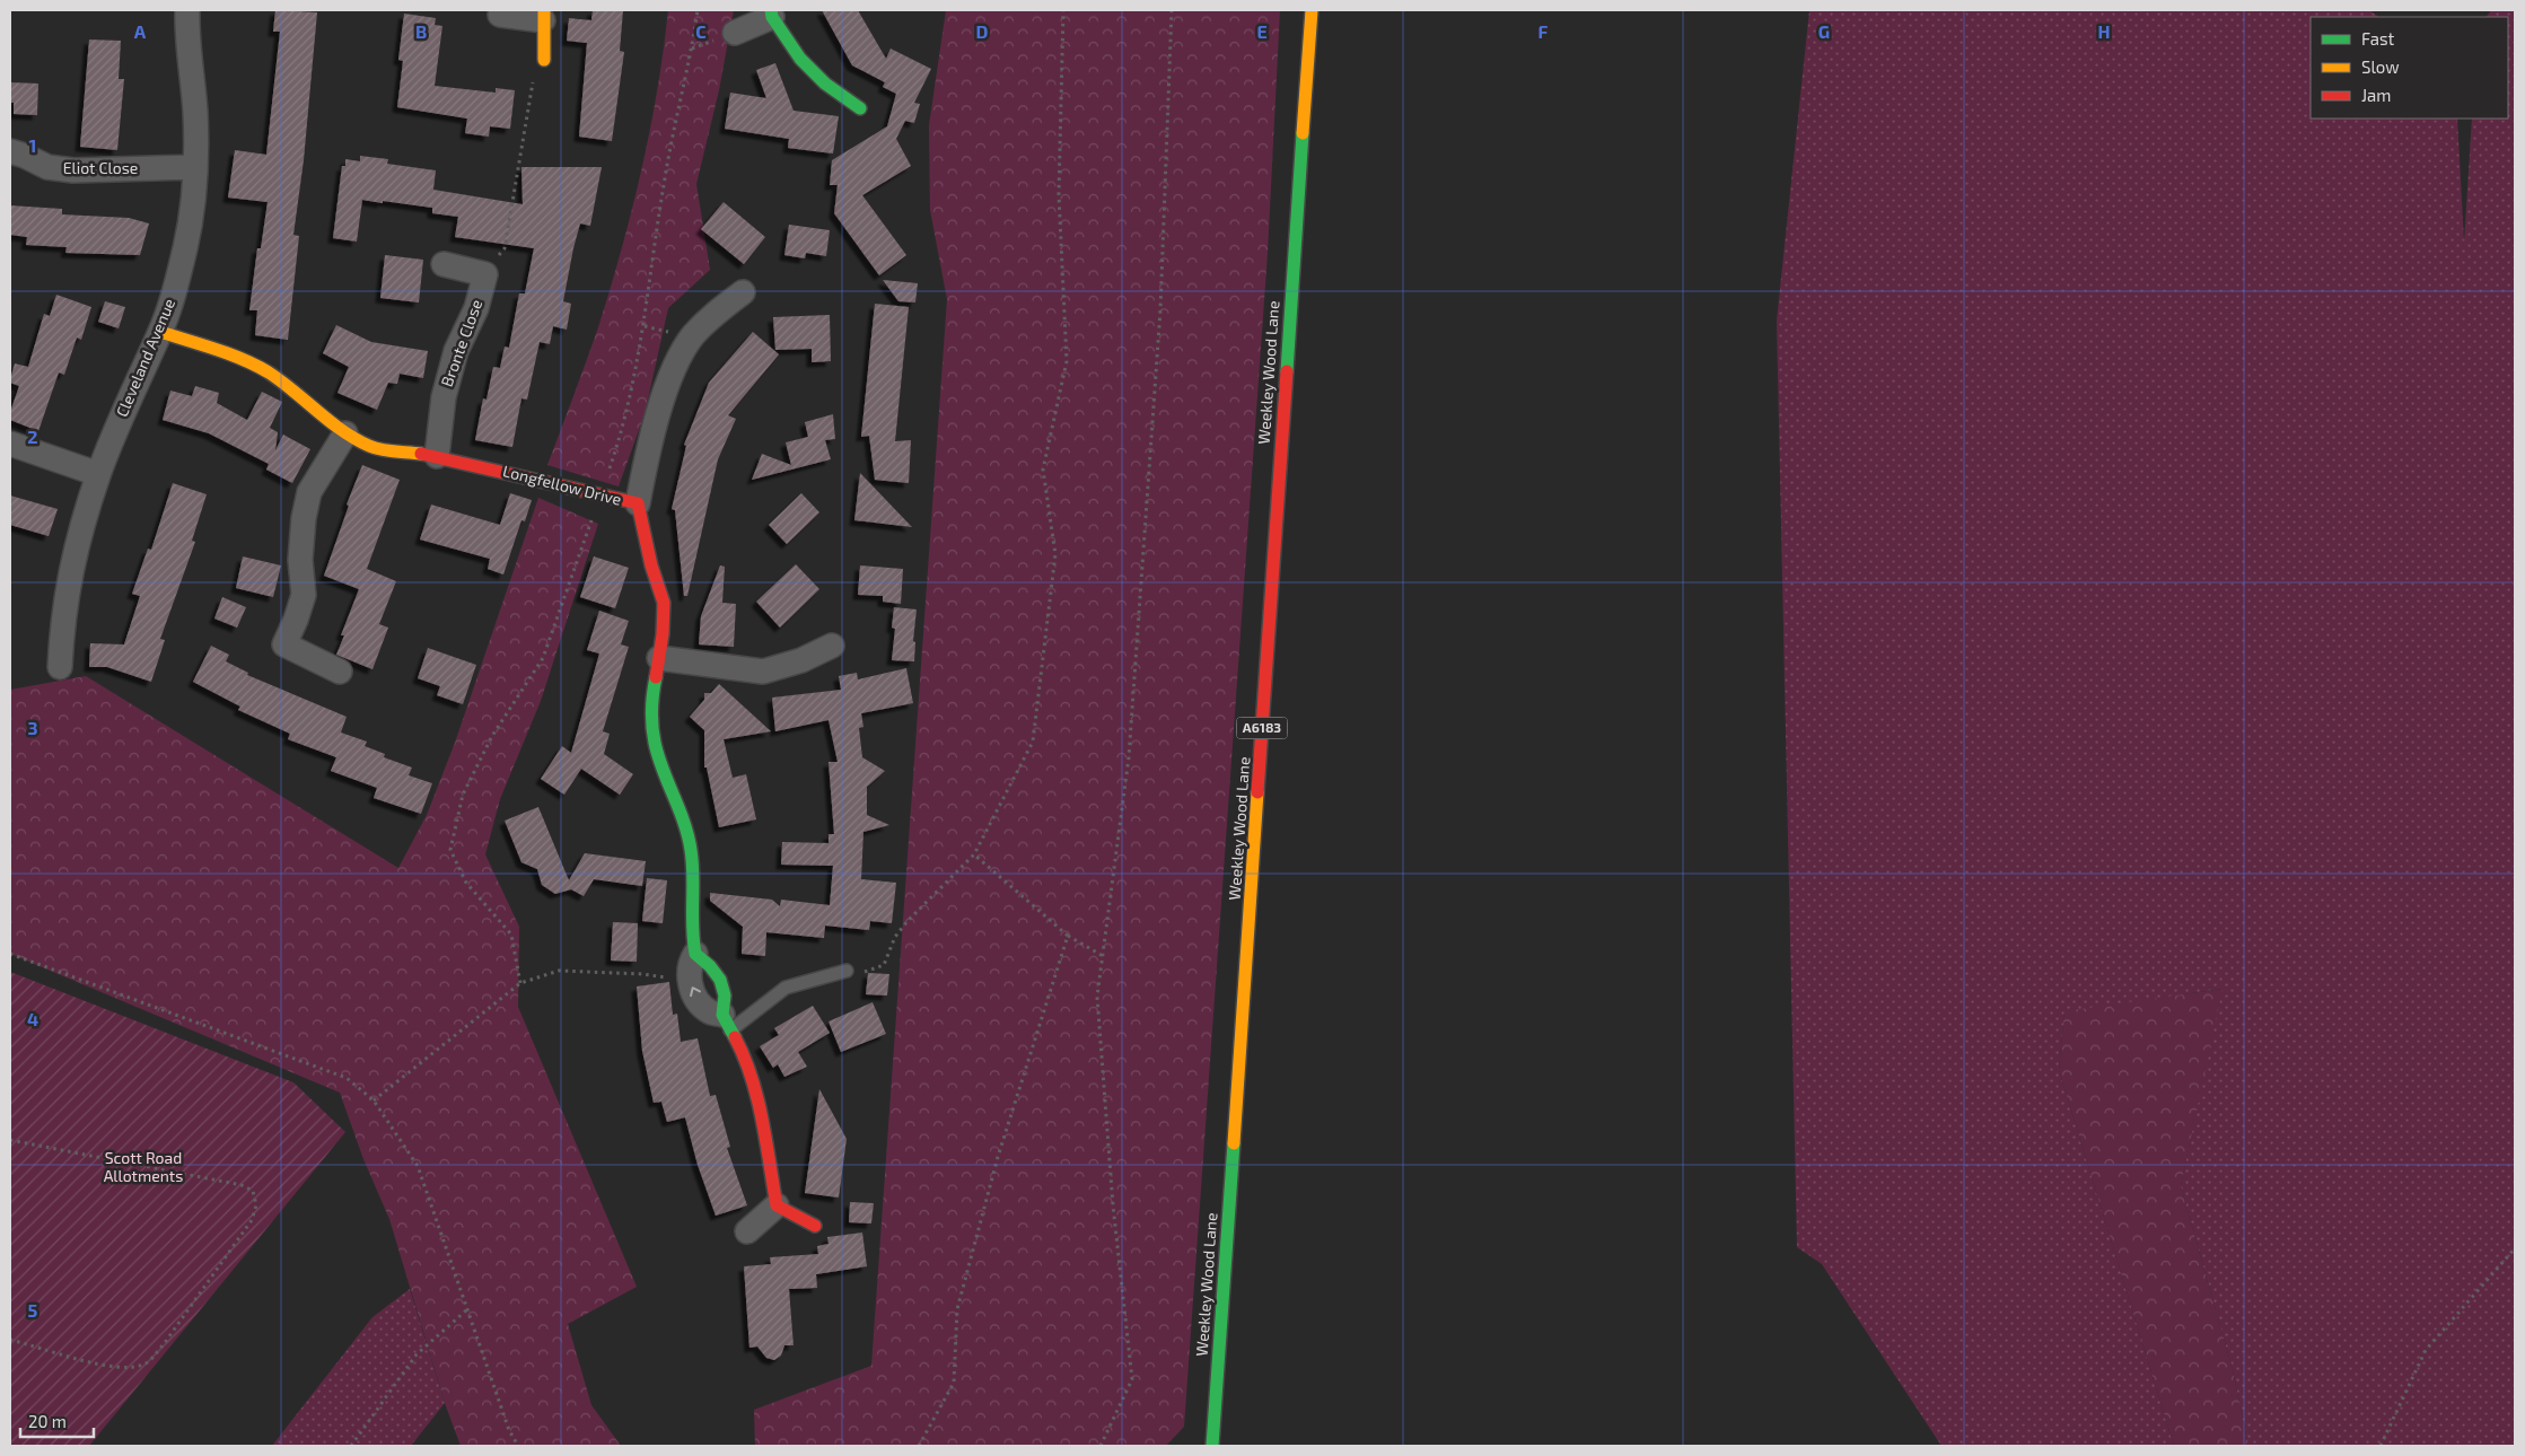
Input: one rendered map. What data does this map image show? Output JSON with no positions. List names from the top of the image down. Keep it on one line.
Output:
{"streets":{"street":["Eliot Close","Bronte Close","Cleveland Avenue","Weekley Wood Lane","Longfellow Drive","A6183"]},"crossings":[["Eliot Close","Cleveland Avenue"],["Bronte Close","Longfellow Drive"],["Cleveland Avenue","Longfellow Drive"]],"parks":["Scott Road Allotments"],"legend":["Fast","Slow","Jam"],"scale_bar":"20 m","grid":{"columns":["A","B","C","D","E","F","G","H"],"rows":["1","2","3","4","5"]}}
